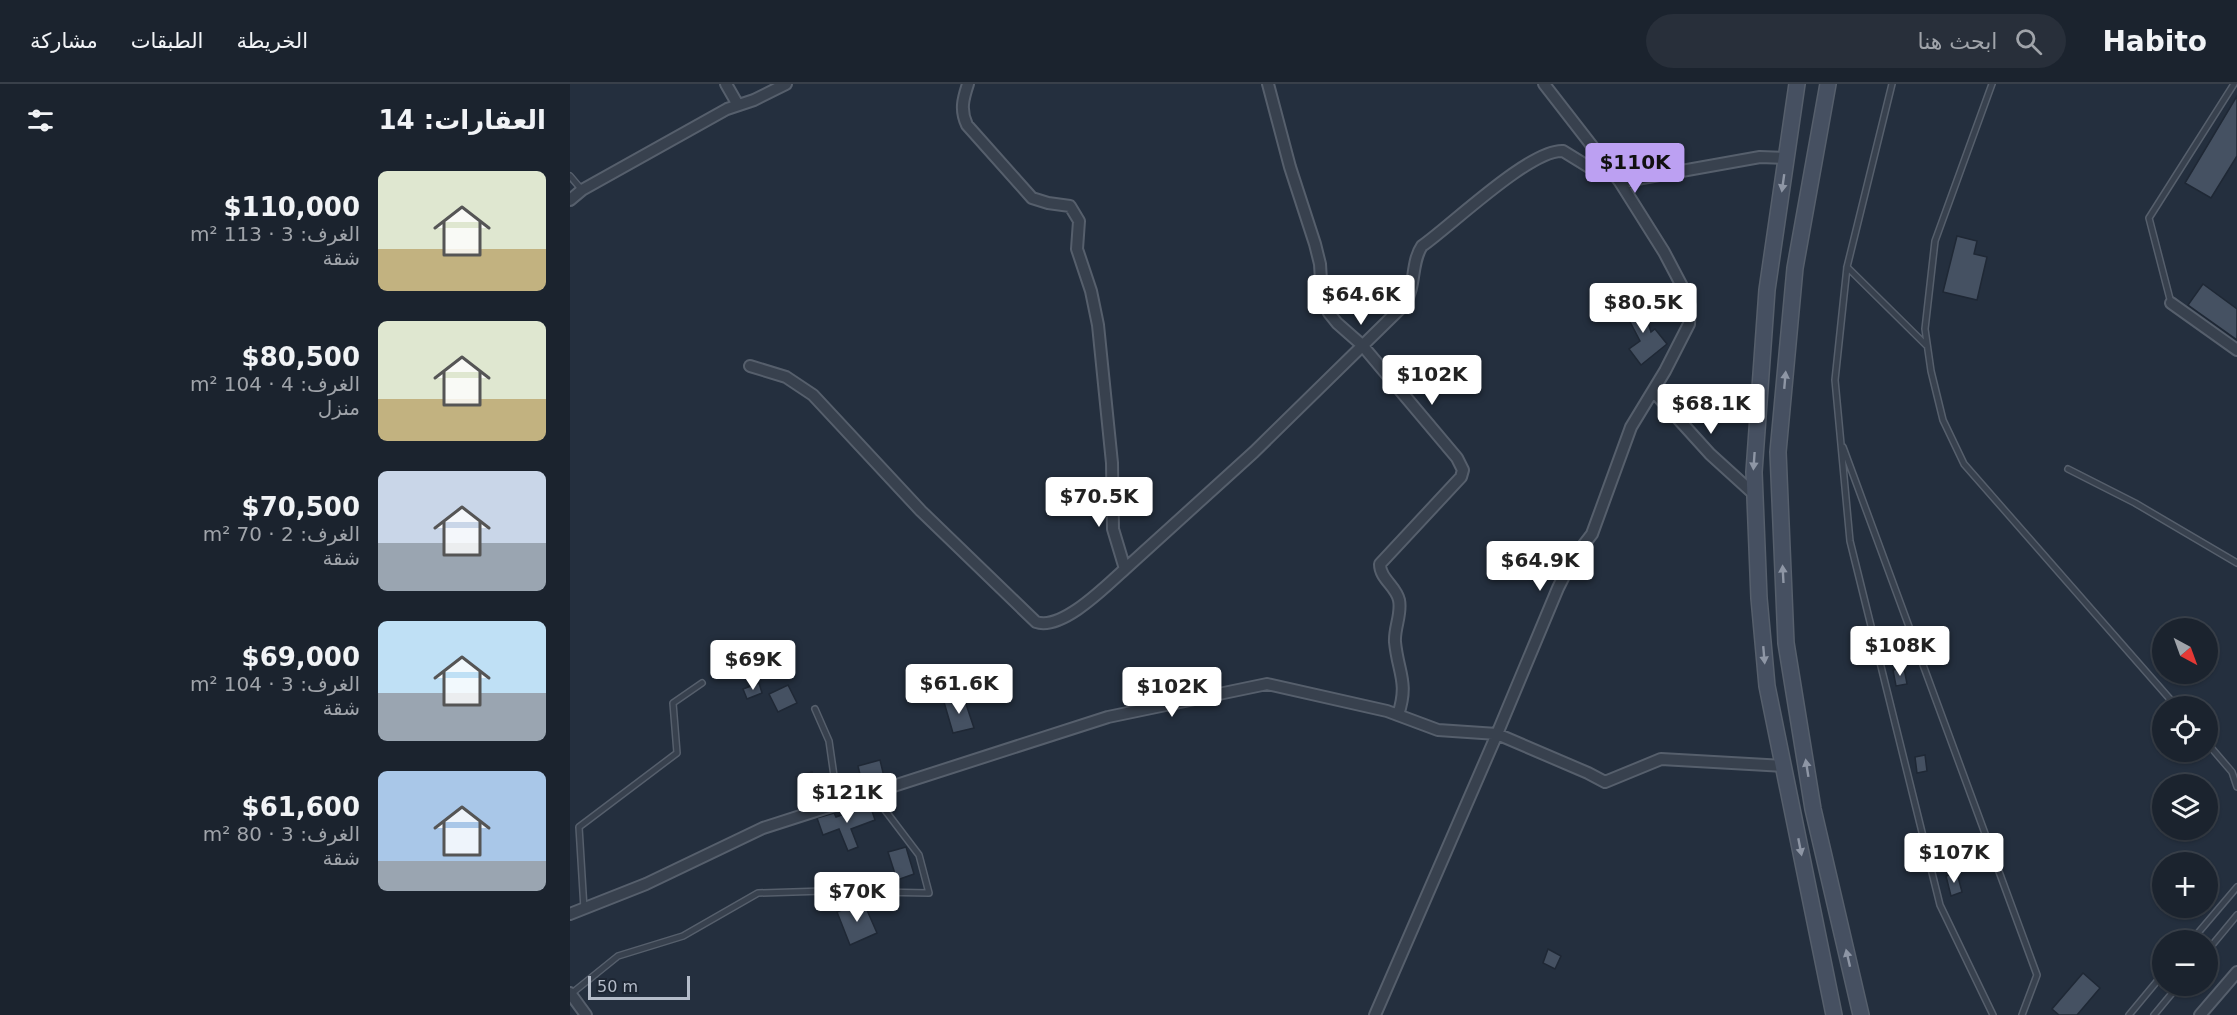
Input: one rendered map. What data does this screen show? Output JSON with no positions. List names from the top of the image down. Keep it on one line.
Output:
{"scale_bar":"50 m","north":"bottom right","page":{"header":"Habito","search":"ابحث هنا","nav":["الخريطة","الطبقات","مشاركة"],"heading":"العقارات: 14","price":["$110K","$64.6K","$80.5K","$102K","$68.1K","$70.5K","$64.9K","$108K","$69K","$61.6K","$102K","$121K","$107K","$70K"],"list":[{"name":"$110,000","note":"الغرف: 3 · 113 m² · شقة"},{"name":"$80,500","note":"الغرف: 4 · 104 m² · منزل"},{"name":"$70,500","note":"الغرف: 2 · 70 m² · شقة"},{"name":"$69,000","note":"الغرف: 3 · 104 m² · شقة"},{"name":"$61,600","note":"الغرف: 3 · 80 m² · شقة"}],"map_buttons":["+","−"],"scale":"50 m"}}
